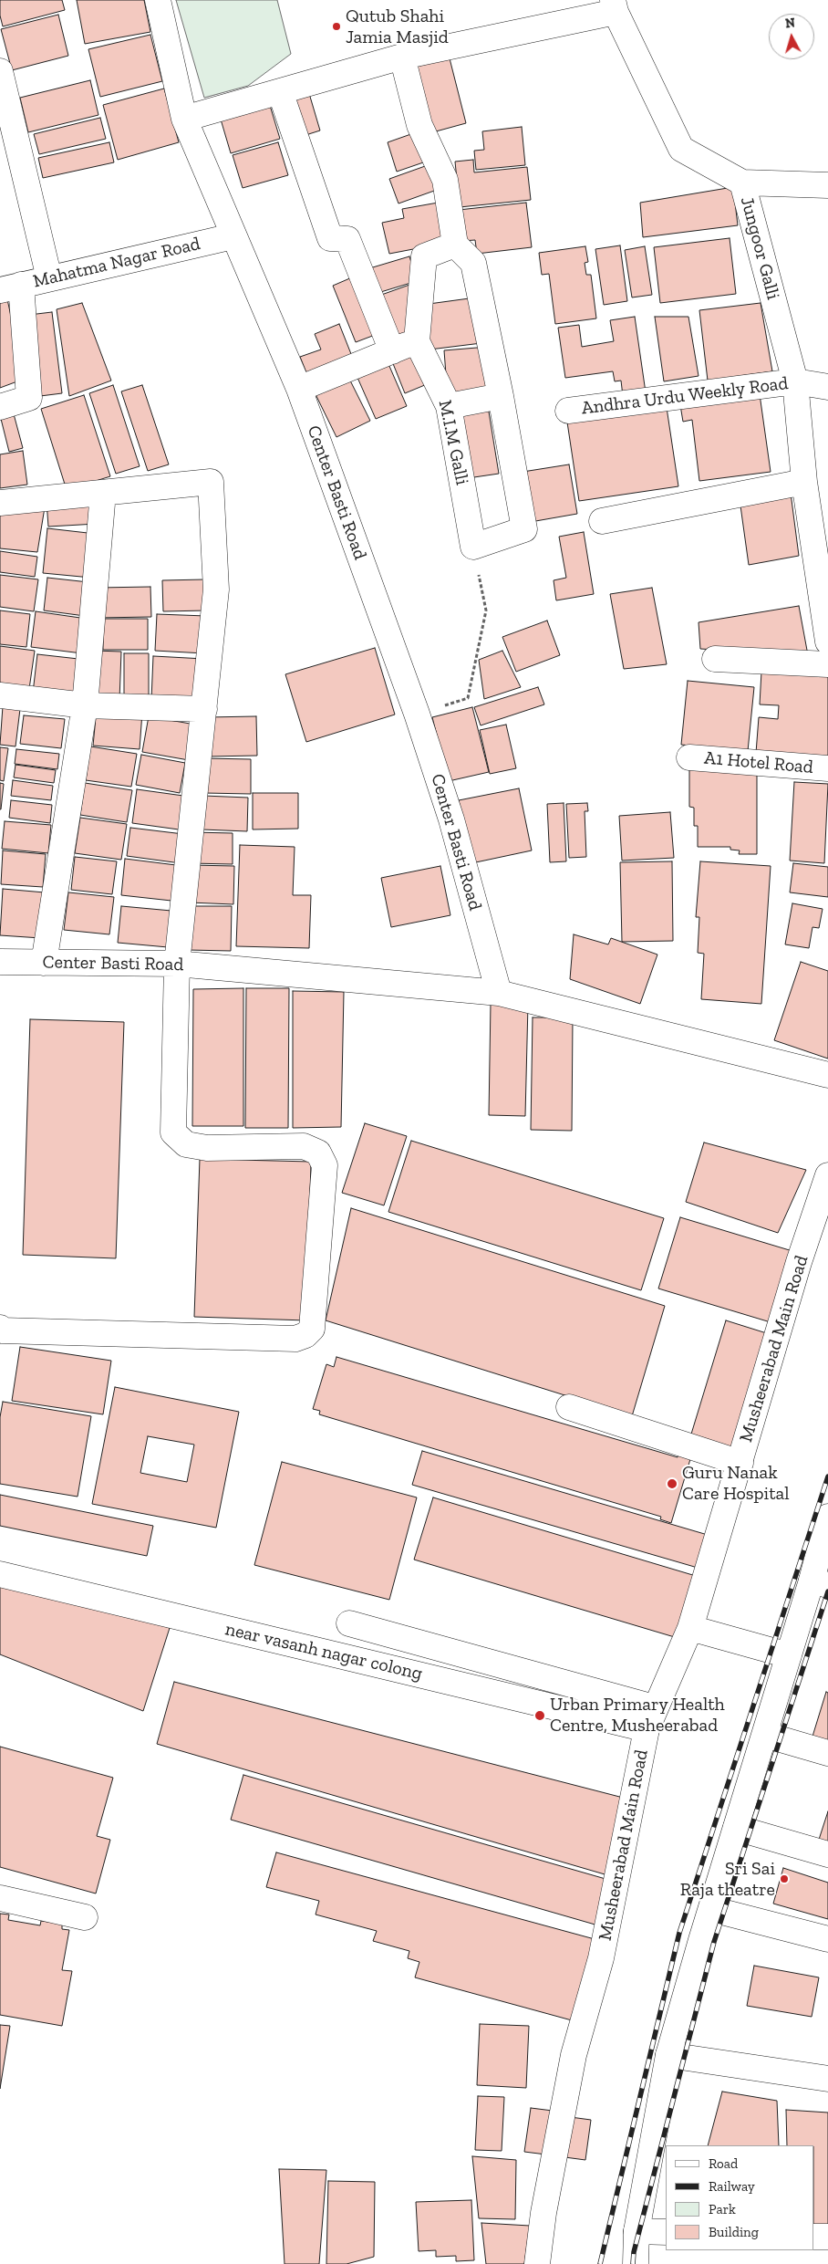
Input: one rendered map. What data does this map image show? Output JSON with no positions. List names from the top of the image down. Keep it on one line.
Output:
{"streets":{"street":["Jungoor Galli","Mahatma Nagar Road","Andhra Urdu Weekly Road","M.I.M Galli","Center Basti Road","A1 Hotel Road","Musheerabad Main Road","near vasanh nagar colong"]},"crossings":[["Jungoor Galli","Andhra Urdu Weekly Road"],["Mahatma Nagar Road","Center Basti Road"],["Musheerabad Main Road","near vasanh nagar colong"]],"places":["Qutub Shahi Jamia Masjid","Guru Nanak Care Hospital","Urban Primary Health Centre, Musheerabad","Sri Sai Raja theatre"],"legend":["Road","Railway","Park","Building"],"north":"top"}
